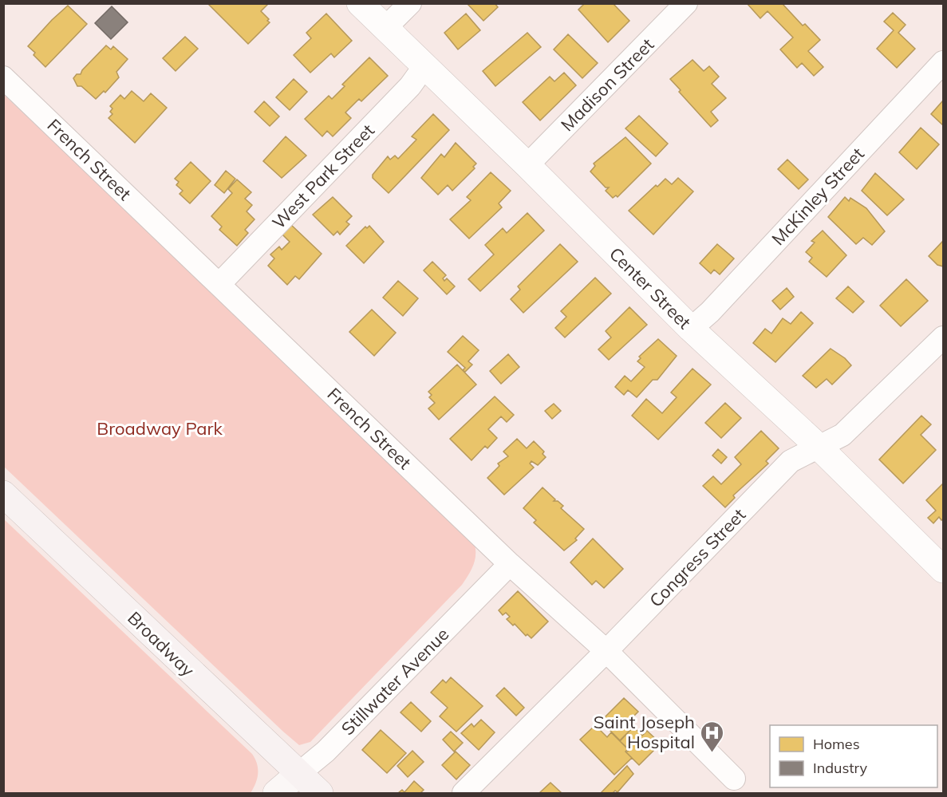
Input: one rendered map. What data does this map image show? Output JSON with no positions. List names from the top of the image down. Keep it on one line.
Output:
{"streets":{"main road":["Broadway","Stillwater Avenue"],"street":["Madison Street","French Street","West Park Street","McKinley Street","Center Street","Congress Street"]},"crossings":[["Madison Street","Center Street"],["French Street","West Park Street"],["French Street","Congress Street"],["French Street","Stillwater Avenue"],["West Park Street","Center Street"],["McKinley Street","Center Street"],["Center Street","Congress Street"],["Broadway","Stillwater Avenue"]],"parks":["Broadway Park"],"places":{"hospital":["Saint Joseph Hospital"]},"legend":["Homes","Industry"]}
